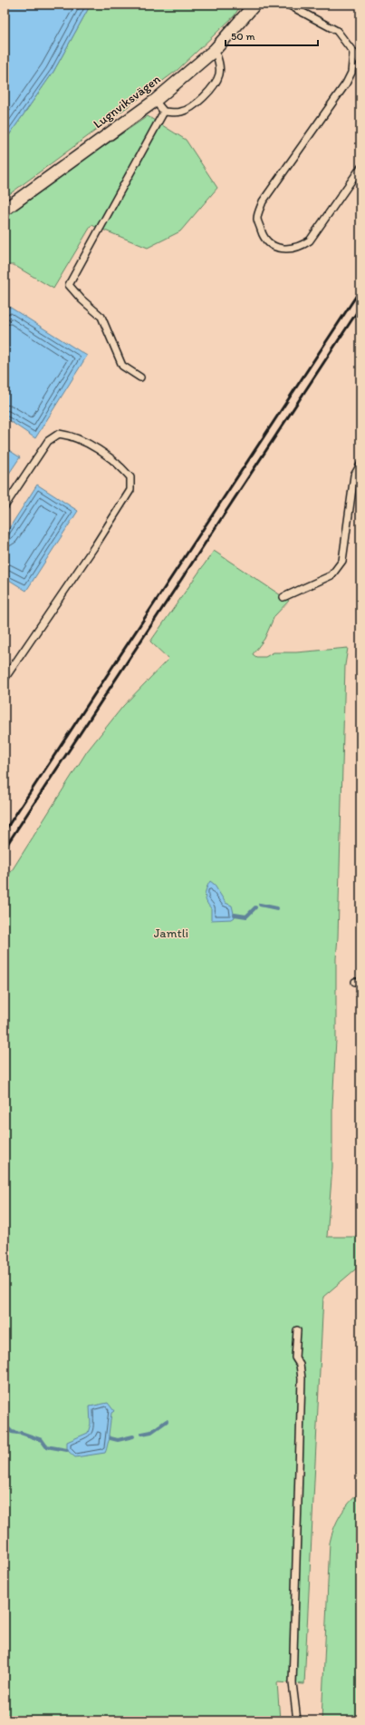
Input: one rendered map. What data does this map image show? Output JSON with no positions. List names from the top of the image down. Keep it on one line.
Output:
{"streets":{"street":["Lugnviksvägen"]},"parks":["Jamtli"],"scale_bar":"50 m"}
